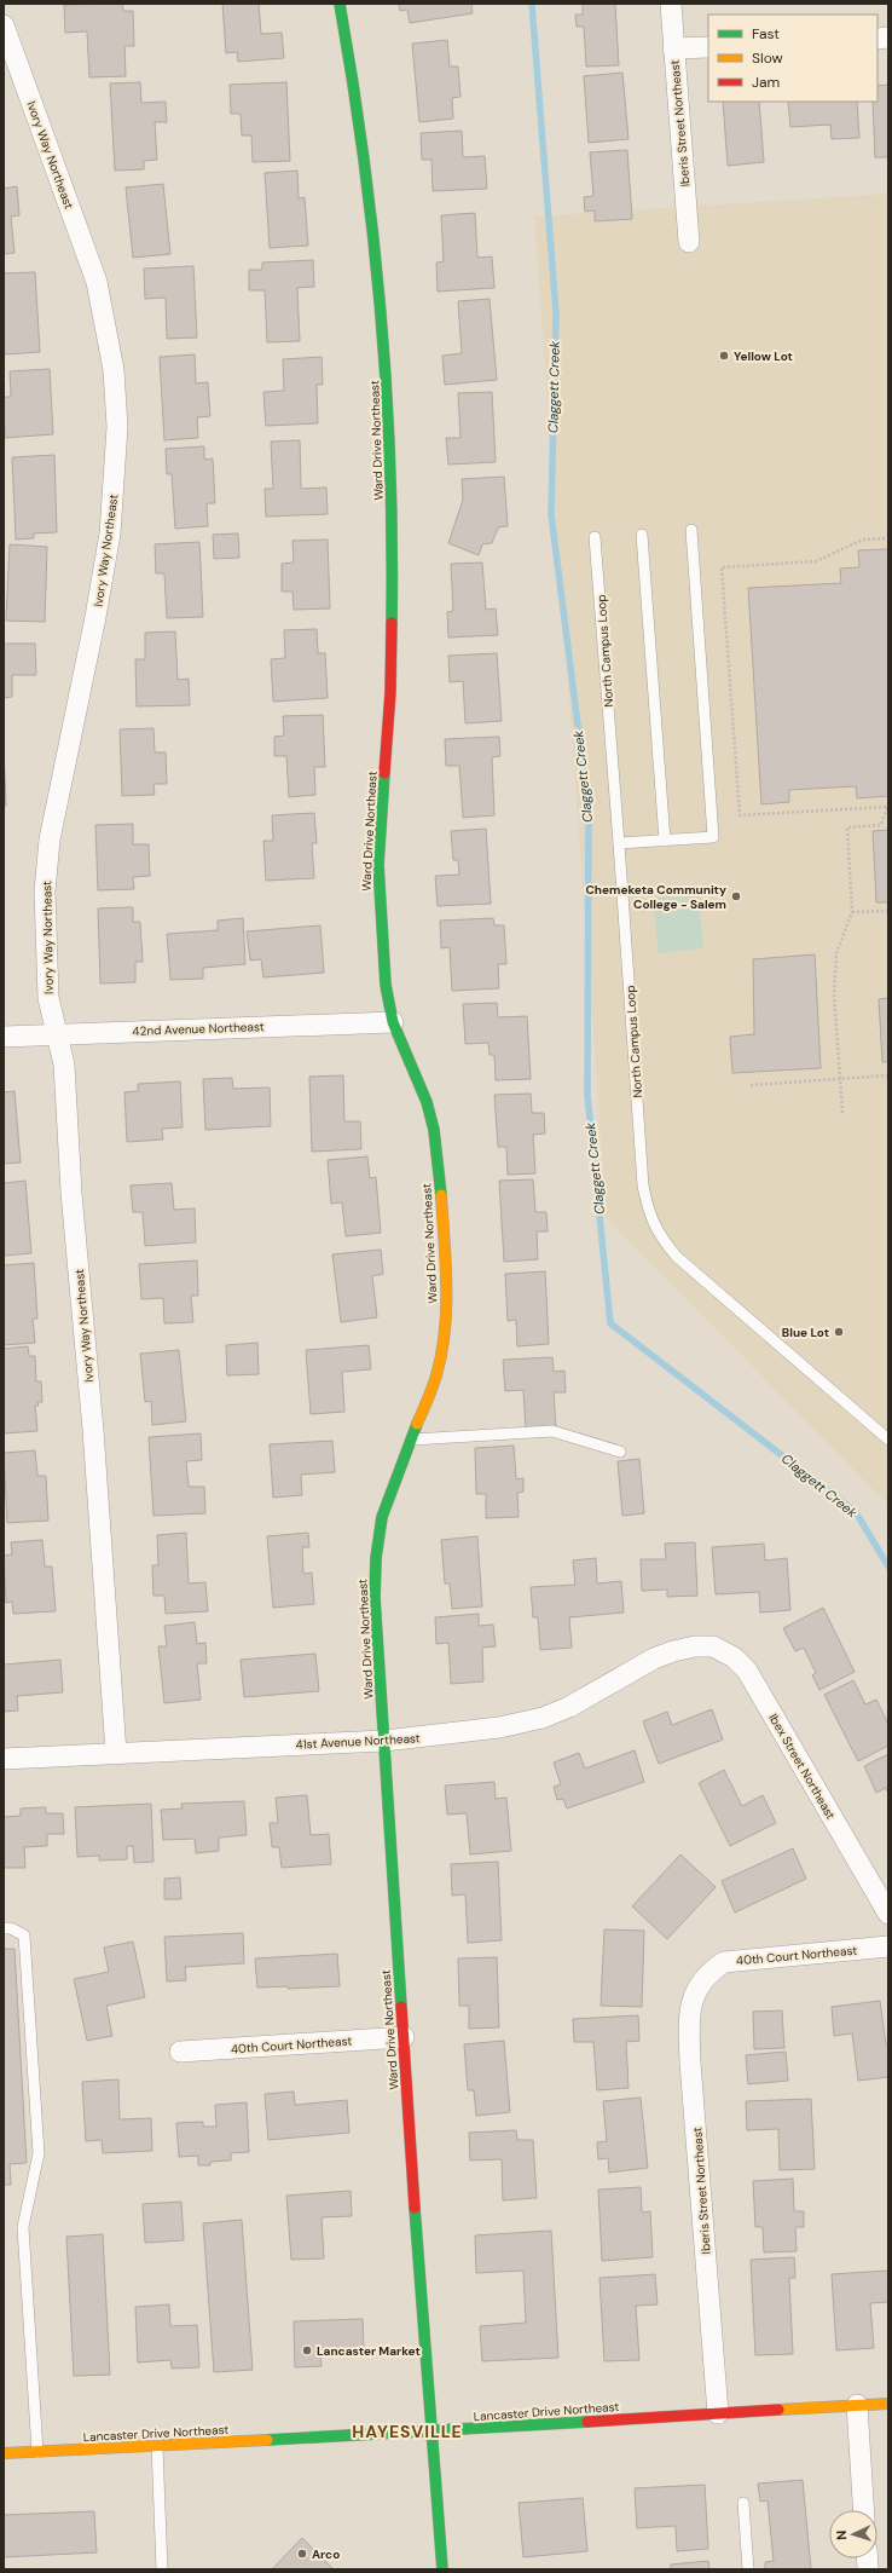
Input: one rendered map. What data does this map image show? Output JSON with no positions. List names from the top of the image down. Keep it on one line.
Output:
{"streets":{"street":["Iberis Street Northeast","Ivory Way Northeast","Ward Drive Northeast","42nd Avenue Northeast","41st Avenue Northeast","Ibex Street Northeast","40th Court Northeast","Lancaster Drive Northeast"],"lane":["North Campus Loop"]},"crossings":[["Iberis Street Northeast","40th Court Northeast"],["Iberis Street Northeast","Lancaster Drive Northeast"],["Ivory Way Northeast","42nd Avenue Northeast"],["Ivory Way Northeast","41st Avenue Northeast"],["Ward Drive Northeast","42nd Avenue Northeast"],["Ward Drive Northeast","41st Avenue Northeast"],["Ward Drive Northeast","40th Court Northeast"],["Ward Drive Northeast","Lancaster Drive Northeast"],["41st Avenue Northeast","Ibex Street Northeast"]],"districts":["HAYESVILLE"],"water":["Claggett Creek"],"places":["Yellow Lot","Chemeketa Community College - Salem","Blue Lot","Lancaster Market","Arco"],"legend":["Fast","Slow","Jam"],"north":"left"}
